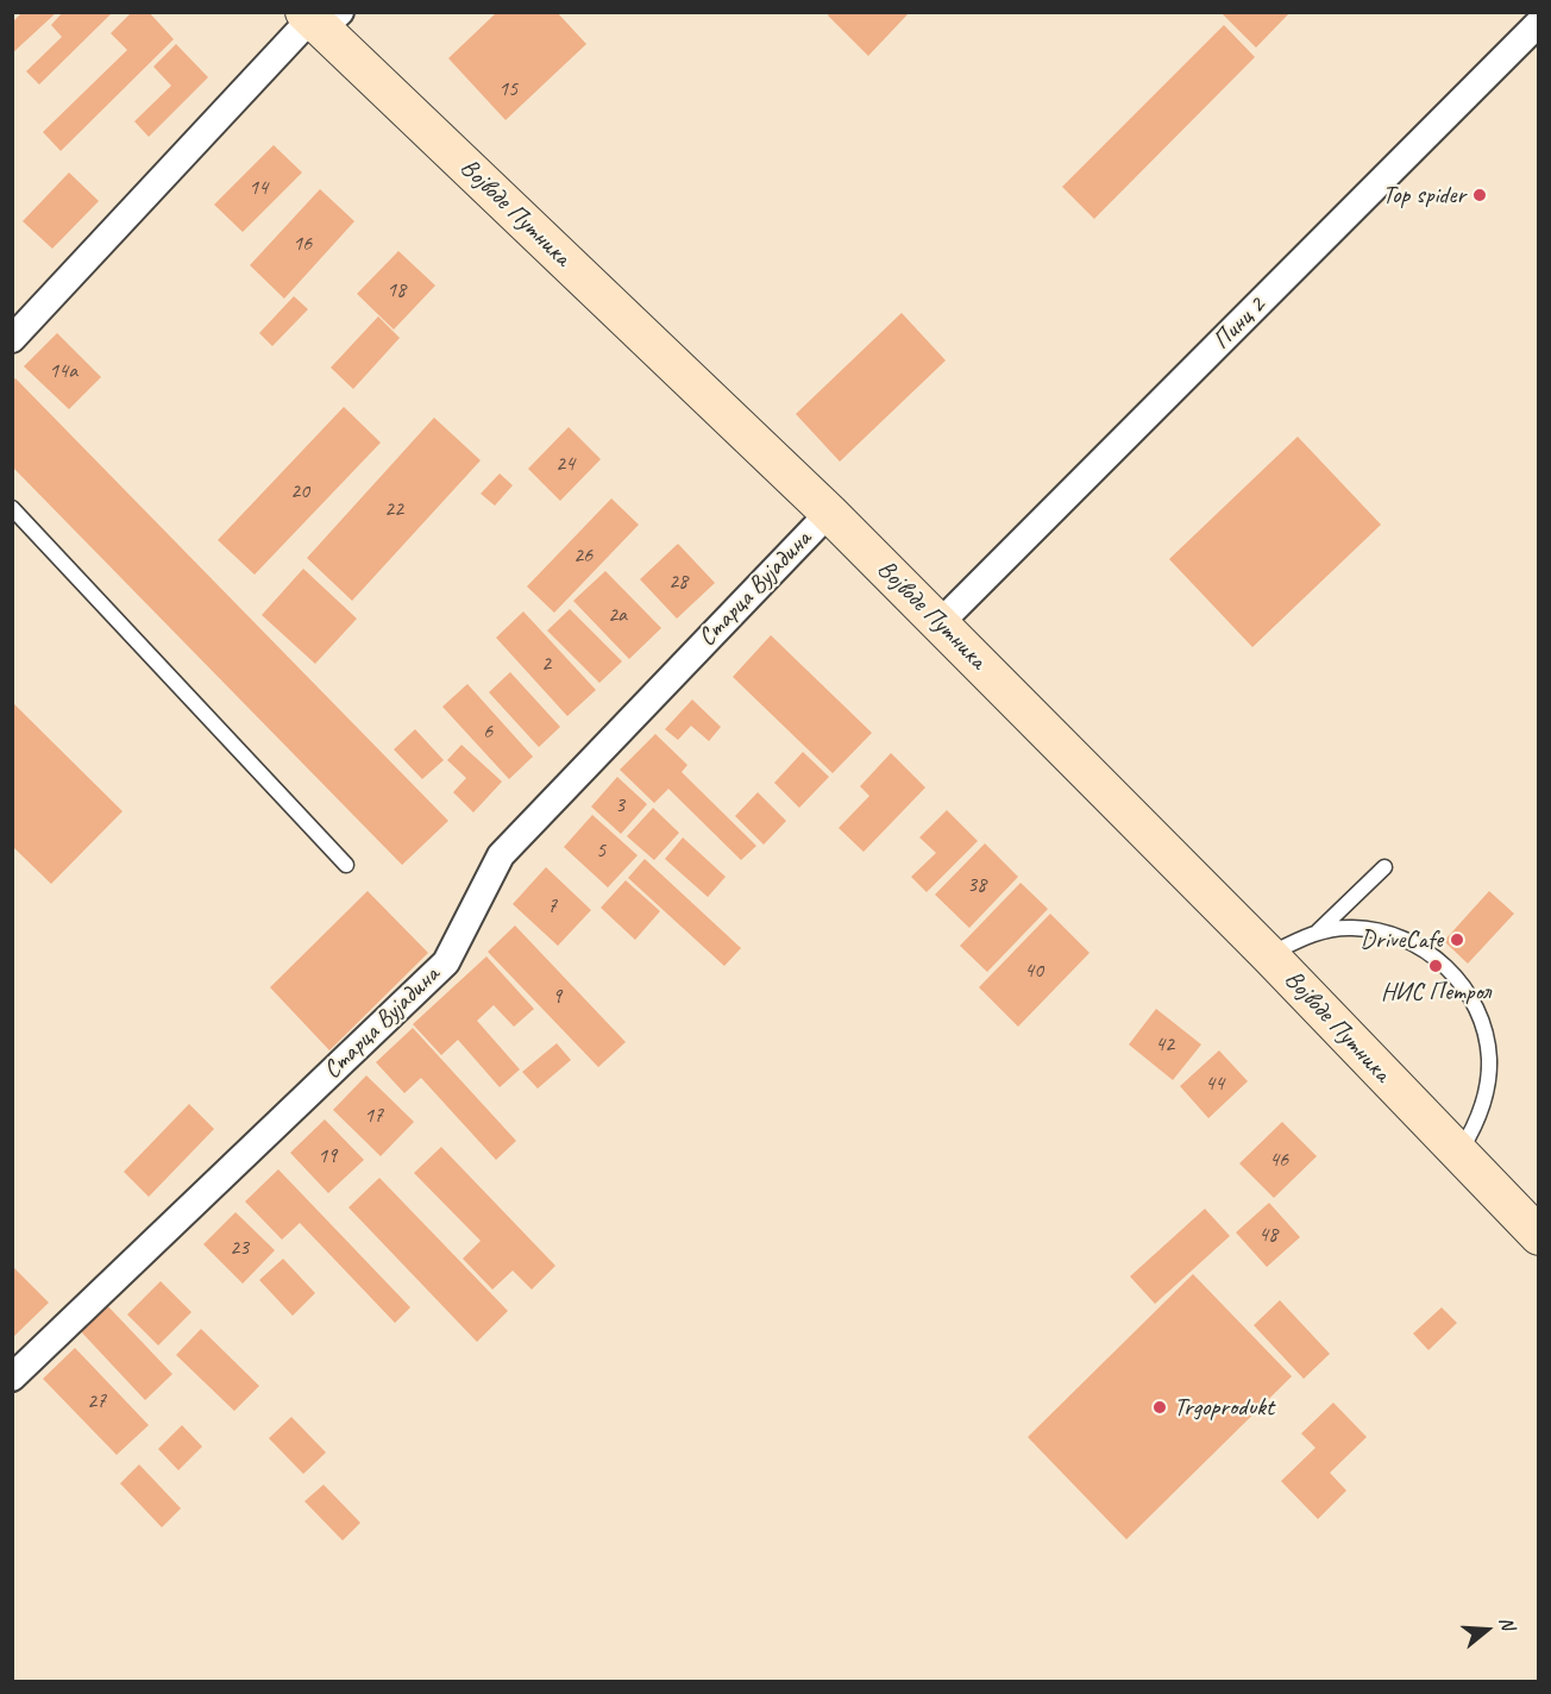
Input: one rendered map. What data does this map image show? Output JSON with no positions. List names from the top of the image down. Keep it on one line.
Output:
{"streets":{"main road":["Војводе Путника"],"street":["Пинц 2","Старца Вујадина"]},"crossings":[["Војводе Путника","Пинц 2"],["Војводе Путника","Старца Вујадина"]],"places":["Top spider","DriveCafe","НИС Петрол","Trgoprodukt"],"house_numbers":["15","14","16","18","14a","24","20","22","26","28","2a","2","6","3","5","38","7","40","9","42","44","17","19","46","48","23","27"],"north":"right"}
